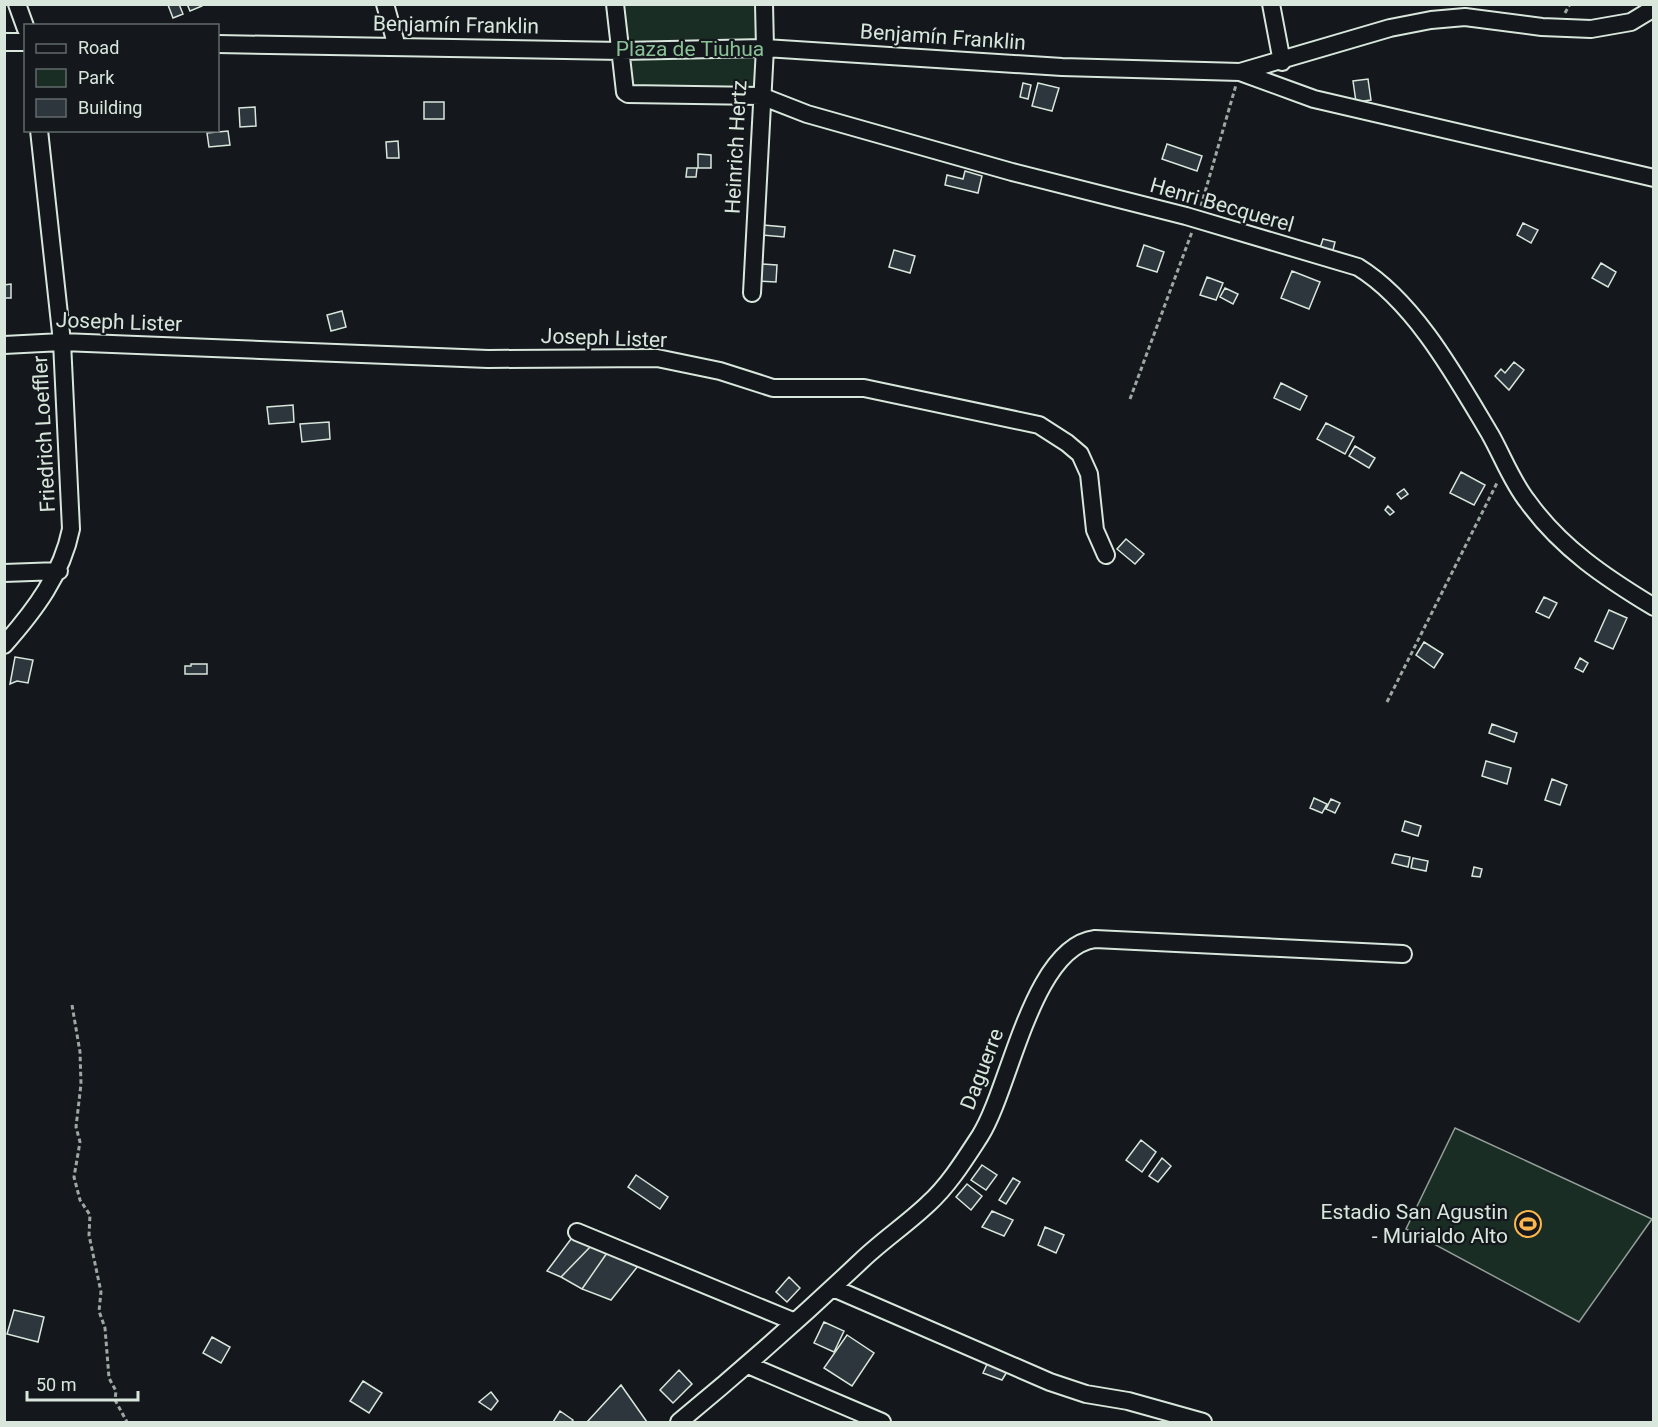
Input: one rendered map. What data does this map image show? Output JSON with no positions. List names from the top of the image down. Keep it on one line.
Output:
{"streets":{"street":["Benjamín Franklin","Heinrich Hertz","Henri Becquerel","Joseph Lister","Friedrich Loeffler","Daguerre"]},"crossings":[["Benjamín Franklin","Heinrich Hertz"],["Benjamín Franklin","Henri Becquerel"],["Heinrich Hertz","Henri Becquerel"],["Joseph Lister","Friedrich Loeffler"]],"parks":["Plaza de Tiuhua"],"places":{"sports":["Estadio San Agustin - Murialdo Alto"]},"legend":["Road","Park","Building"],"scale_bar":"50 m"}
